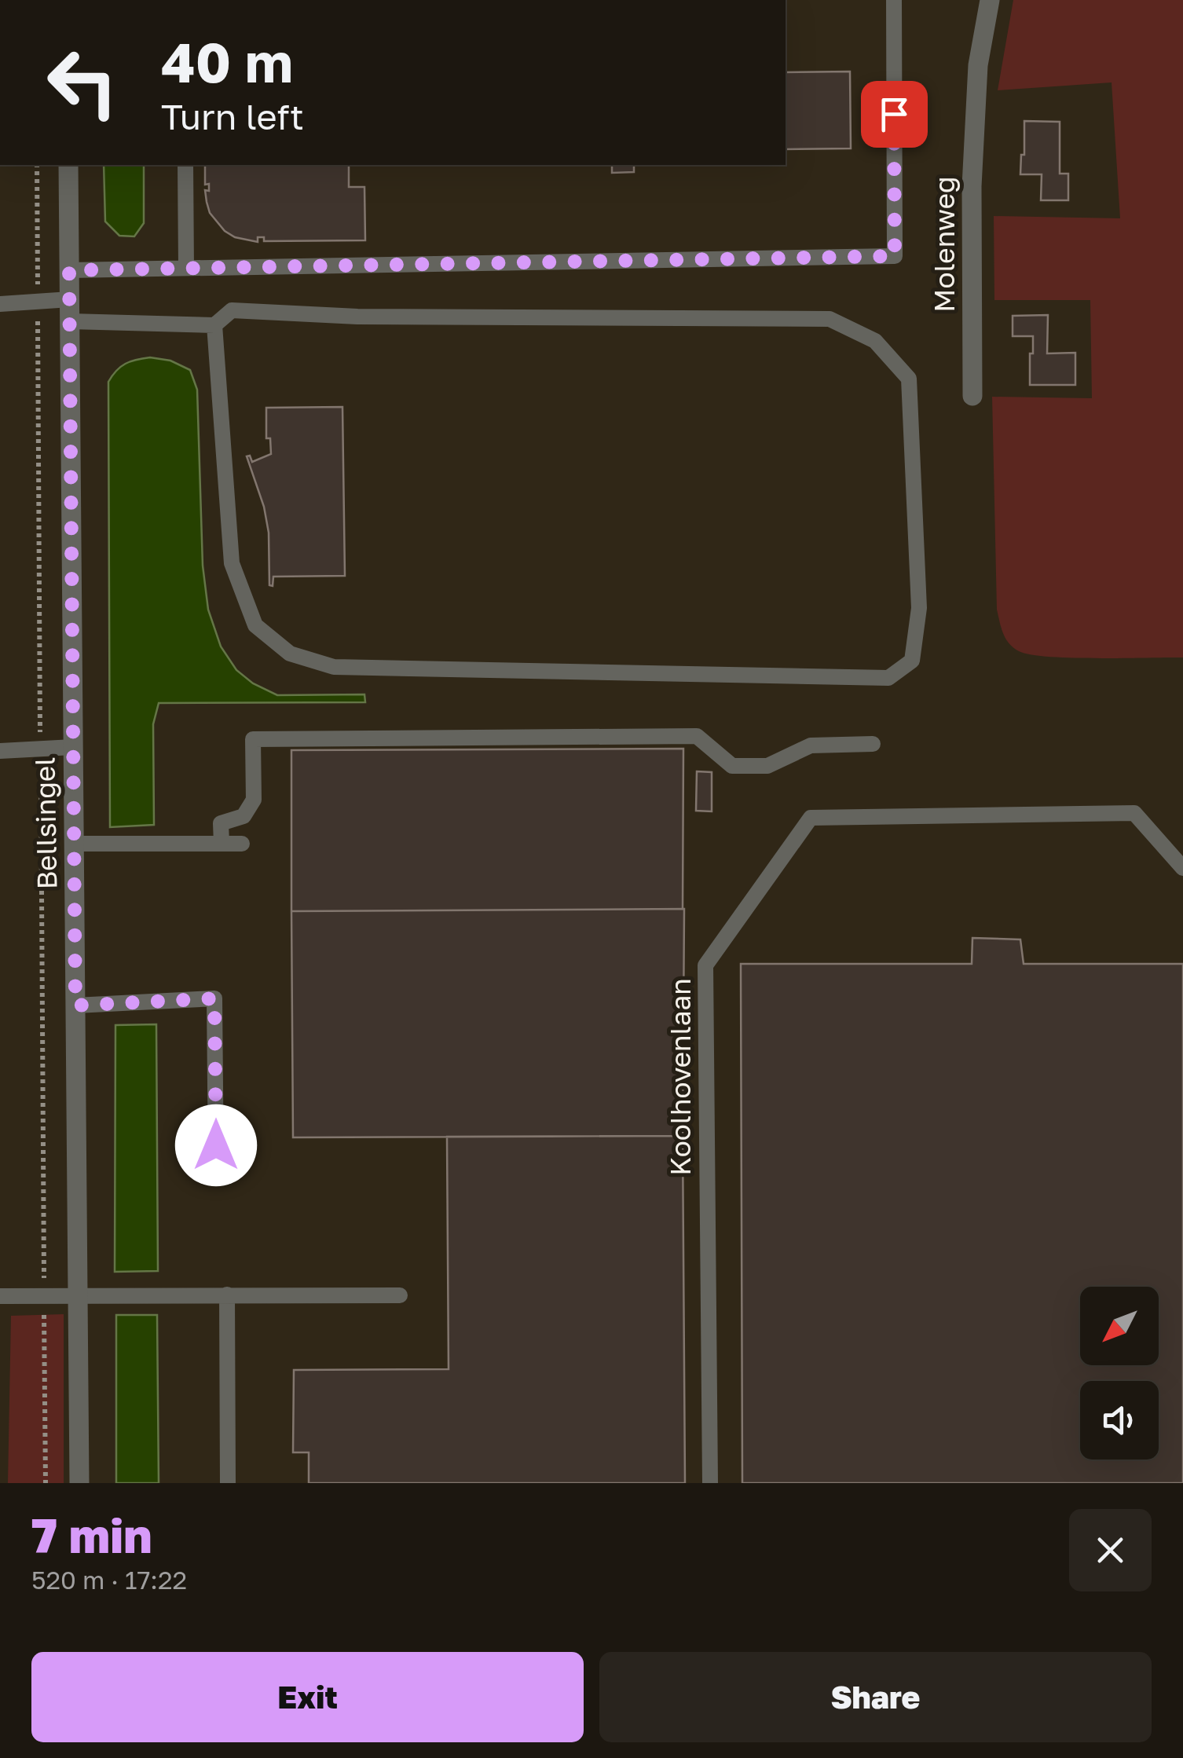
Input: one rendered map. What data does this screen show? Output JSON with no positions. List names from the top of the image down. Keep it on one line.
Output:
{"streets":{"street":["Molenweg","Bellsingel"],"lane":["Koolhovenlaan"]},"north":"bottom left","page":{"turn":["40 m","Turn left"],"heading":["7 min","520 m · 17:22"],"buttons":["Exit","Share"]}}
